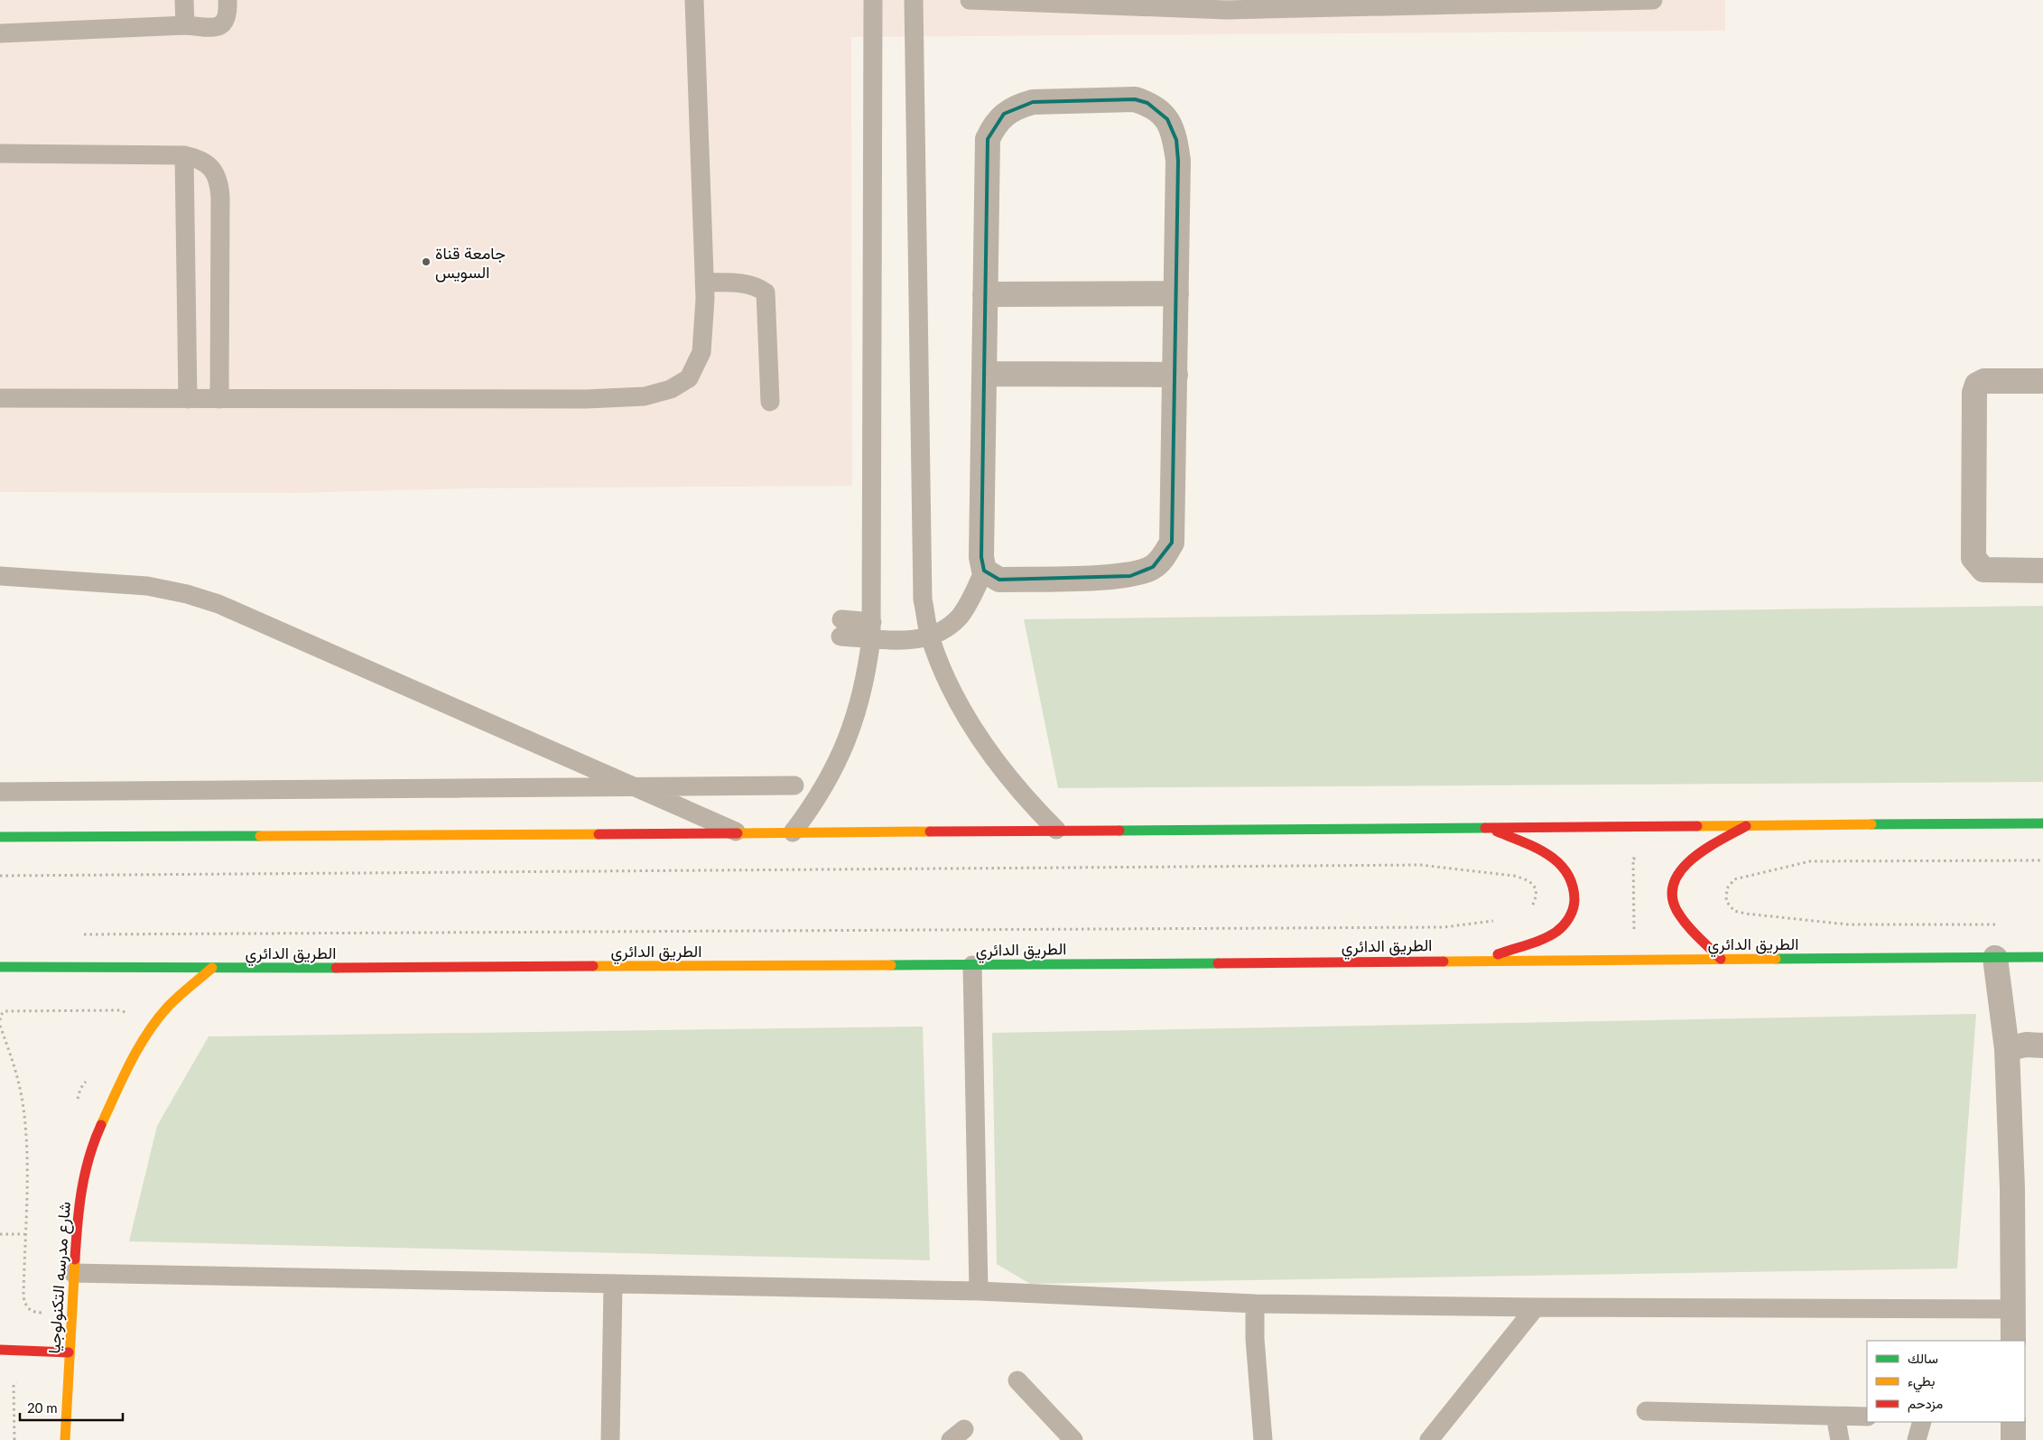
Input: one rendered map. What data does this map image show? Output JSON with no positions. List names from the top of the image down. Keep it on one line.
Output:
{"streets":{"main road":["الطريق الدائري","شارع مدرسه التكنولوجيا"]},"crossings":[["الطريق الدائري","شارع مدرسه التكنولوجيا"]],"places":["جامعة قناة السويس"],"legend":["سالك","بطيء","مزدحم"],"scale_bar":"20 m"}
